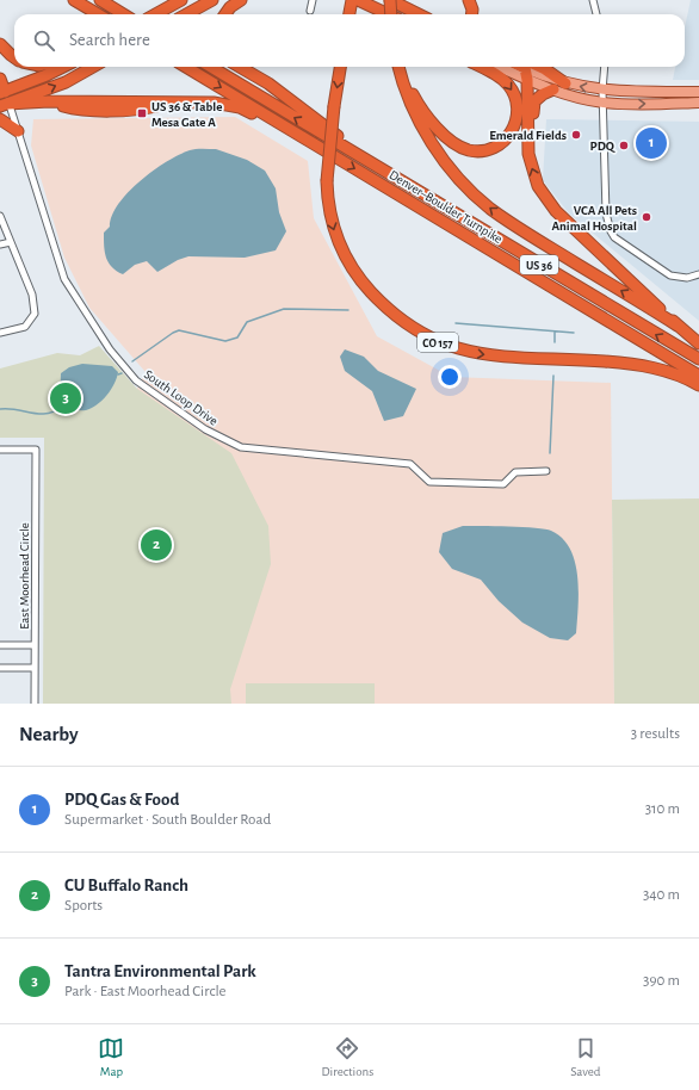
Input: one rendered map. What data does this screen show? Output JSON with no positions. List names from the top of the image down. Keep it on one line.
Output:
{"streets":{"highway":["Denver–Boulder Turnpike","US 36","CO 157"],"street":["South Loop Drive","East Moorhead Circle"]},"places":{"transit":["US 36 & Table Mesa Gate A"],"other":["Emerald Fields","PDQ","VCA All Pets Animal Hospital"]},"page":{"search":"Search here","pins":["1","3","2"],"heading":["Nearby","3 results"],"list":[{"mark":"1","name":"PDQ Gas & Food","note":"Supermarket · South Boulder Road","value":"310 m"},{"mark":"2","name":"CU Buffalo Ranch","note":"Sports","value":"340 m"},{"mark":"3","name":"Tantra Environmental Park","note":"Park · East Moorhead Circle","value":"390 m"}],"nav":["Map","Directions","Saved"]}}
